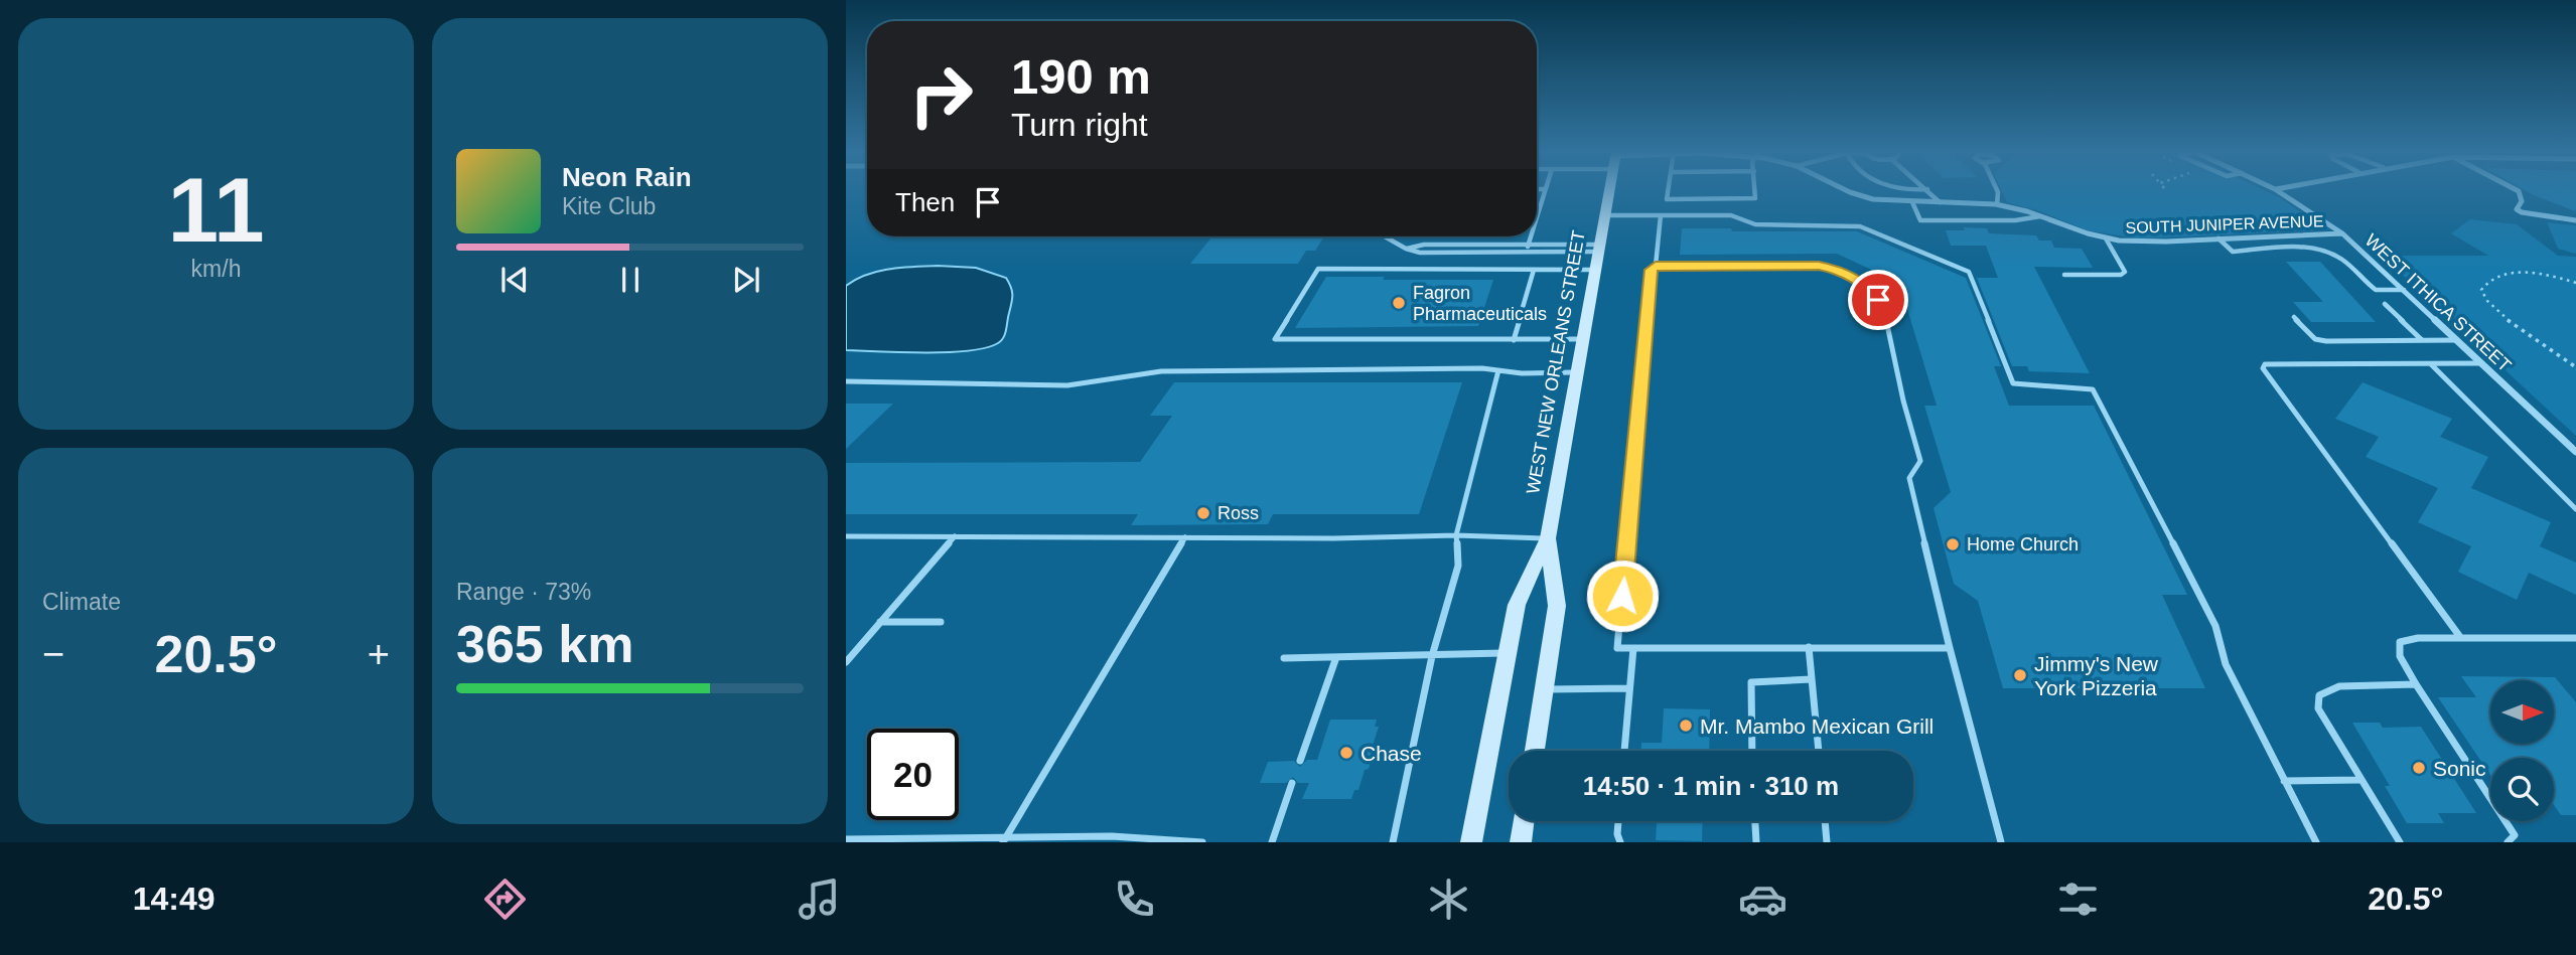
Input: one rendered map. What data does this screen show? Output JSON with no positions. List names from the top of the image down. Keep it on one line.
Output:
{"streets":{"main road":["WEST NEW ORLEANS STREET"],"street":["SOUTH JUNIPER AVENUE","WEST ITHICA STREET"]},"crossings":[["SOUTH JUNIPER AVENUE","WEST ITHICA STREET"]],"places":["Fagron Pharmaceuticals","Ross","Home Church","Jimmy's New York Pizzeria","Mr. Mambo Mexican Grill","Chase","Sonic"],"north":"right","page":{"tile":[["11","km/h"],"Climate",["Range · 73%","365 km"]],"turn":["190 m","Turn right"],"song":["Neon Rain","Kite Club"],"then":"Then","heat":["−","20.5°","+"],"limit":"20","trip":"14:50 · 1 min · 310 m","tabs":["14:49","20.5°"]}}
